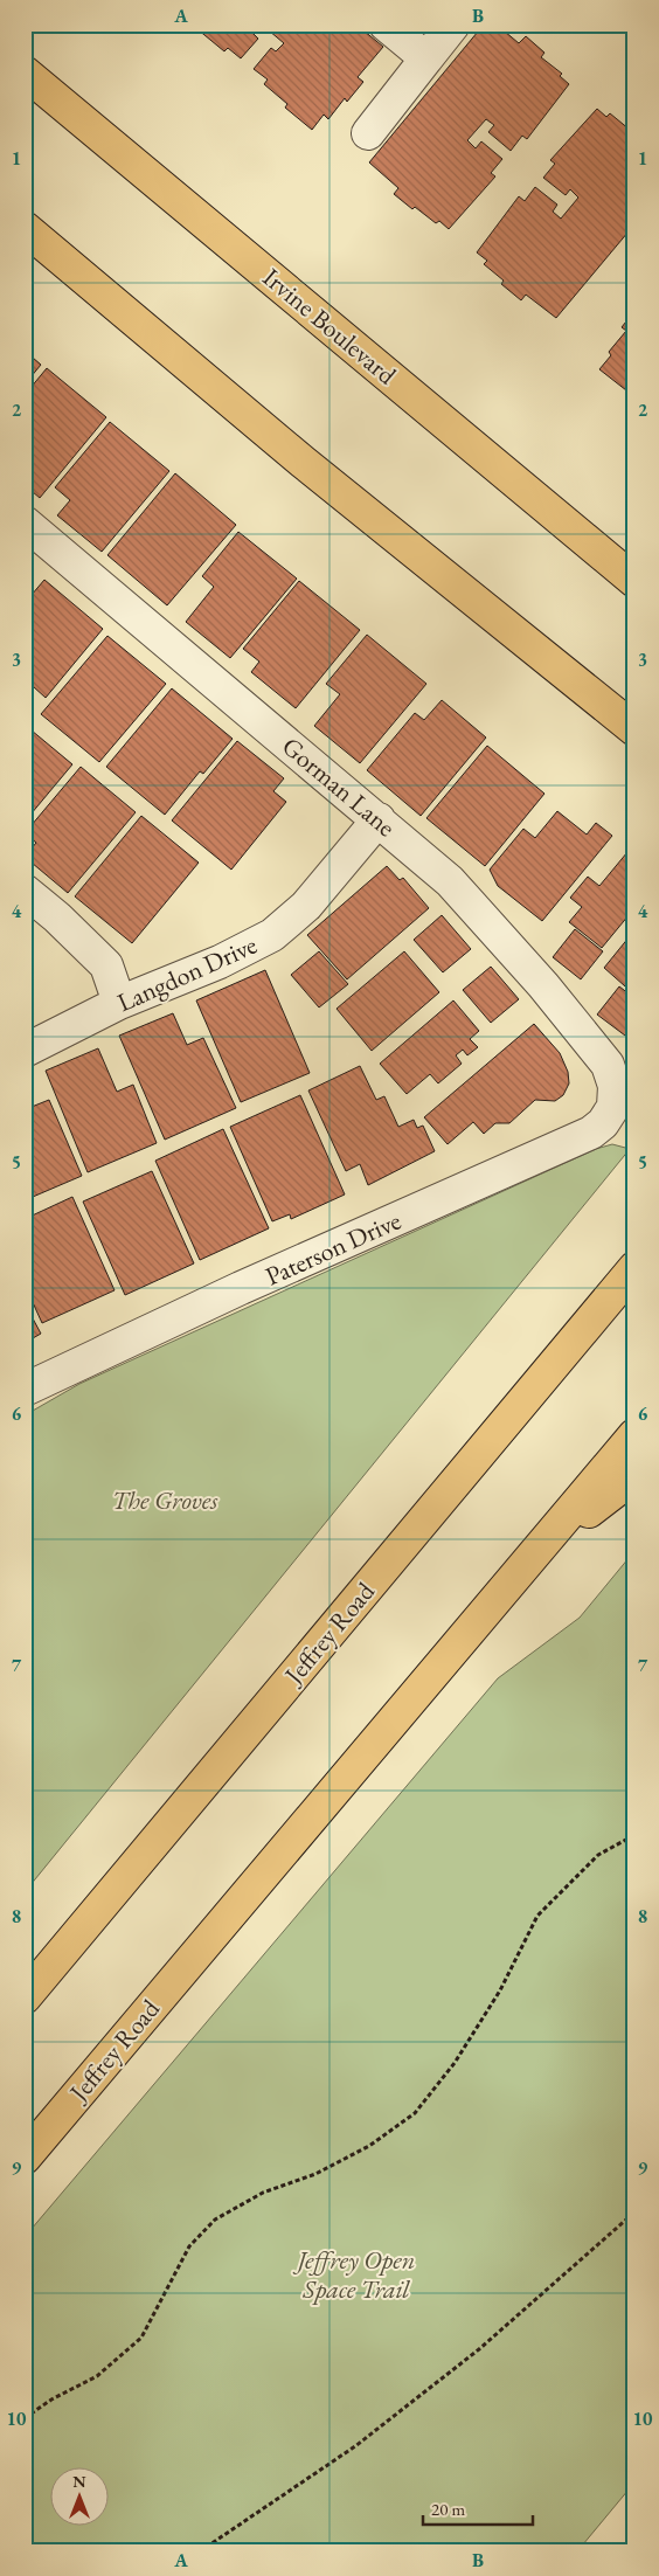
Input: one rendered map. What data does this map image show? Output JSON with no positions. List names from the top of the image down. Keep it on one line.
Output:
{"streets":{"main road":["Irvine Boulevard","Jeffrey Road"],"street":["Gorman Lane","Langdon Drive","Paterson Drive"]},"crossings":[["Gorman Lane","Langdon Drive"],["Gorman Lane","Paterson Drive"]],"parks":["The Groves","Jeffrey Open Space Trail"],"scale_bar":"20 m","north":"top","grid":{"columns":["A","B"],"rows":["1","2","3","4","5","6","7","8","9","10"]}}
